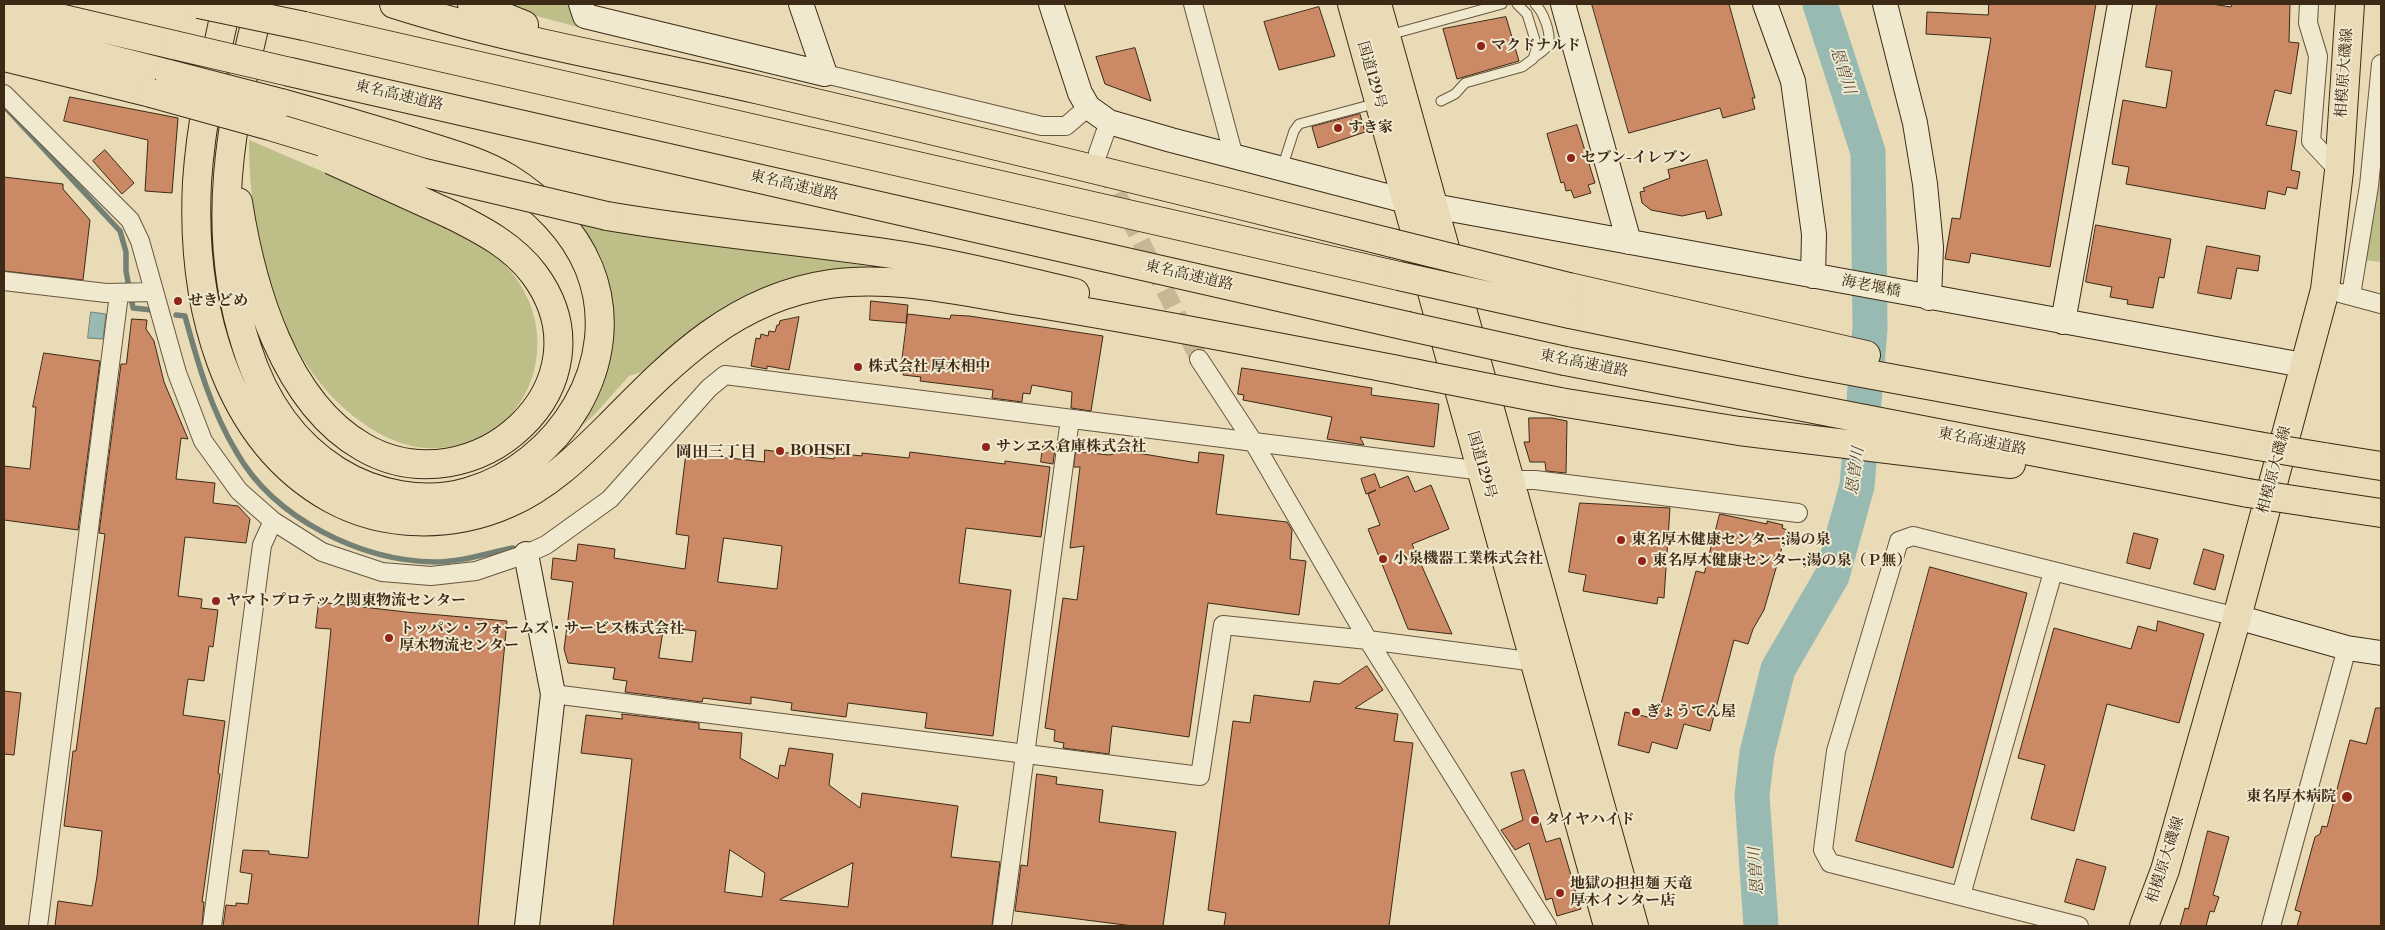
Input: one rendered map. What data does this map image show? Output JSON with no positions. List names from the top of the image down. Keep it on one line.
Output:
{"streets":{"main road":["相模原大磯線","国道129号","東名高速道路"],"street":["海老堰橋"]},"crossings":[["相模原大磯線","海老堰橋"],["国道129号","海老堰橋"]],"districts":["岡田三丁目"],"water":["恩曽川"],"places":["マクドナルド","すき家","セブン-イレブン","せきどめ","株式会社 厚木相中","サンヱス倉庫株式会社","BOHSEI","東名厚木健康センター;湯の泉","小泉機器工業株式会社","東名厚木健康センター;湯の泉（Ｐ無）","ヤマトプロテック関東物流センター","トッパン・フォームズ・サービス株式会社 厚木物流センター","ぎょうてん屋","東名厚木病院","タイヤハイド","地獄の担担麺 天竜 厚木インター店"]}
